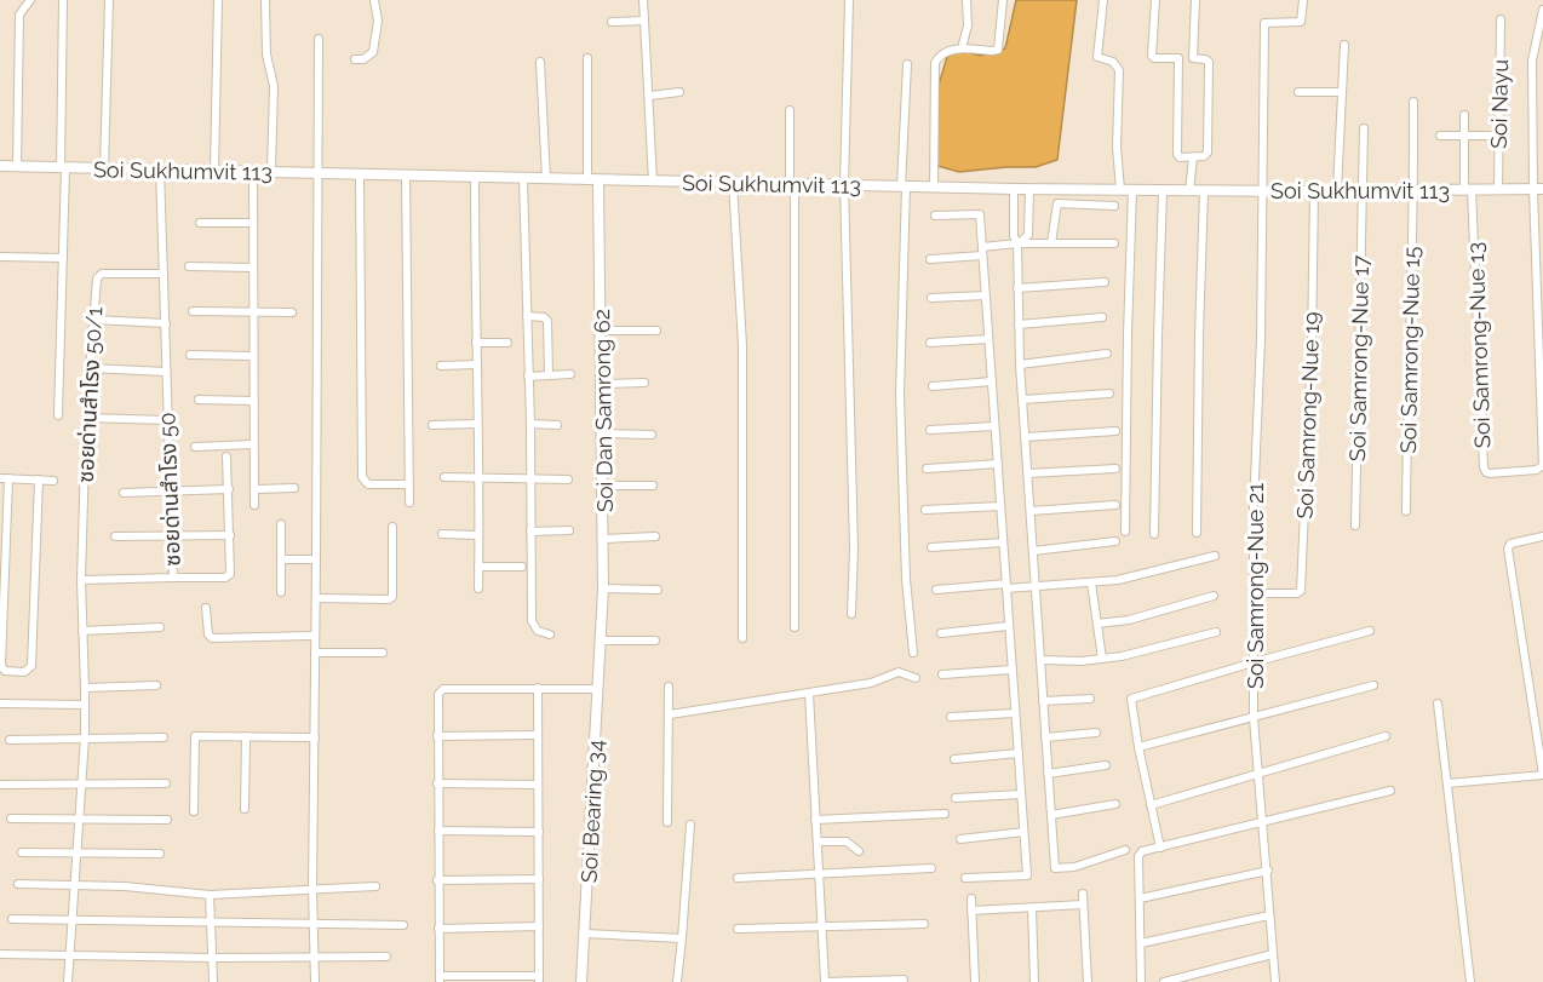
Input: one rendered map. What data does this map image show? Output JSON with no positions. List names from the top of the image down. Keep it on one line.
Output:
{"streets":{"main road":["Soi Sukhumvit 113"],"street":["Soi Nayu","Soi Samrong-Nue 13","Soi Samrong-Nue 15","Soi Samrong-Nue 17","ซอยด่านสำโรง 50/1","Soi Dan Samrong 62","Soi Samrong-Nue 19","ซอยด่านสำโรง 50","Soi Samrong-Nue 21","Soi Bearing 34"]},"crossings":[["Soi Nayu","Soi Sukhumvit 113"],["Soi Sukhumvit 113","Soi Samrong-Nue 13"],["Soi Sukhumvit 113","Soi Samrong-Nue 15"],["Soi Sukhumvit 113","Soi Samrong-Nue 17"],["Soi Sukhumvit 113","Soi Dan Samrong 62"],["Soi Sukhumvit 113","Soi Samrong-Nue 19"],["Soi Sukhumvit 113","ซอยด่านสำโรง 50"],["Soi Sukhumvit 113","Soi Samrong-Nue 21"],["ซอยด่านสำโรง 50/1","ซอยด่านสำโรง 50"],["Soi Dan Samrong 62","Soi Bearing 34"],["Soi Samrong-Nue 19","Soi Samrong-Nue 21"]]}
